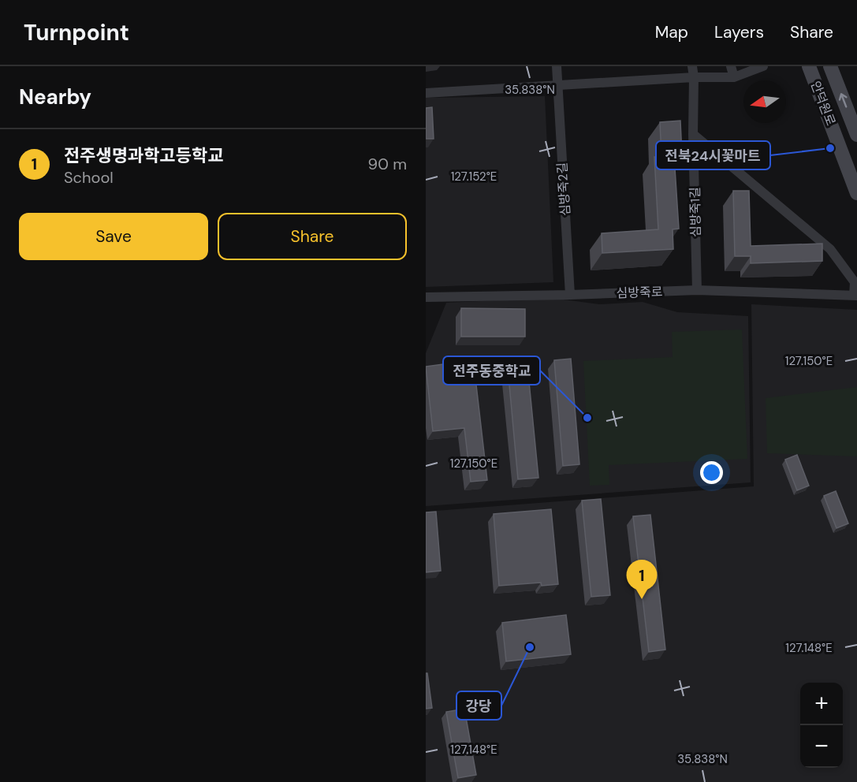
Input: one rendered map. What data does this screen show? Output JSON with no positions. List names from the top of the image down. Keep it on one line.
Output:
{"streets":{"street":["안덕원로","심방죽2길","심방죽1길","심방죽로"]},"crossings":[["심방죽2길","심방죽로"],["심방죽1길","심방죽로"]],"places":["전북24시꽃마트","전주동중학교","강당"],"north":"left","page":{"header":"Turnpoint","nav":["Map","Layers","Share"],"heading":"Nearby","list":[{"mark":"1","name":"전주생명과학고등학교","note":"School","value":"90 m"}],"buttons":["Save","Share"],"pins":"1","map_buttons":["+","−"]},"coordinates":["35.838°N","127.152°E","127.150°E","127.148°E"]}
